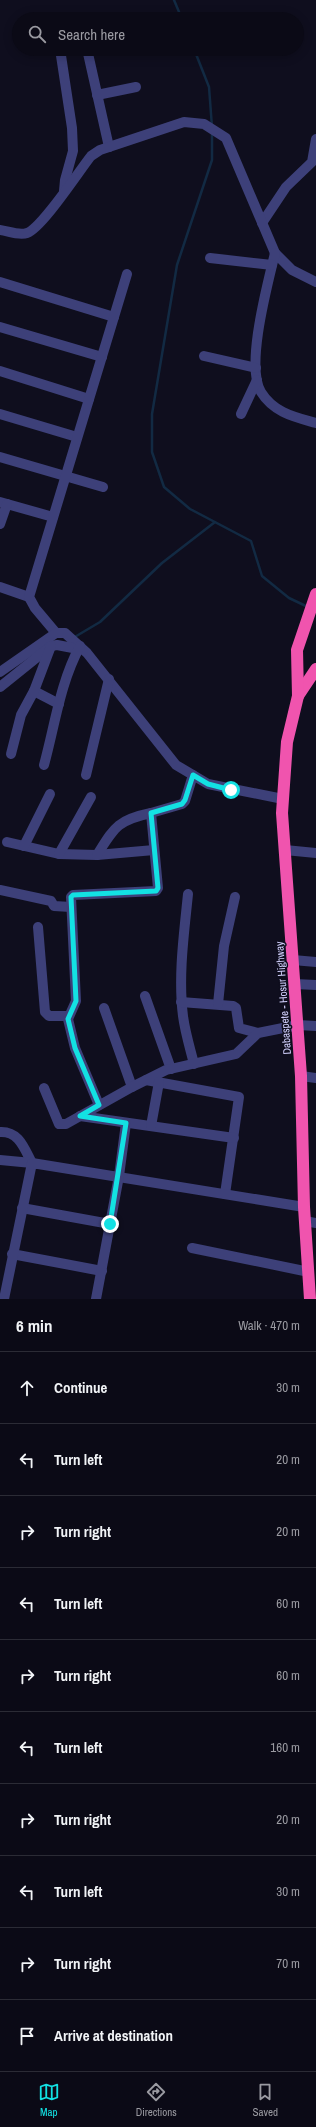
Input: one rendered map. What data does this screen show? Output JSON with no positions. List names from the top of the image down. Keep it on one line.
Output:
{"streets":{"highway":["Dabaspete - Hosur Highway"]},"page":{"search":"Search here","heading":["6 min","Walk · 470 m"],"list":[["Continue","30 m"],["Turn left","20 m"],["Turn right","20 m"],["Turn left","60 m"],["Turn right","60 m"],["Turn left","160 m"],["Turn right","20 m"],["Turn left","30 m"],["Turn right","70 m"],"Arrive at destination"],"nav":["Map","Directions","Saved"]}}
